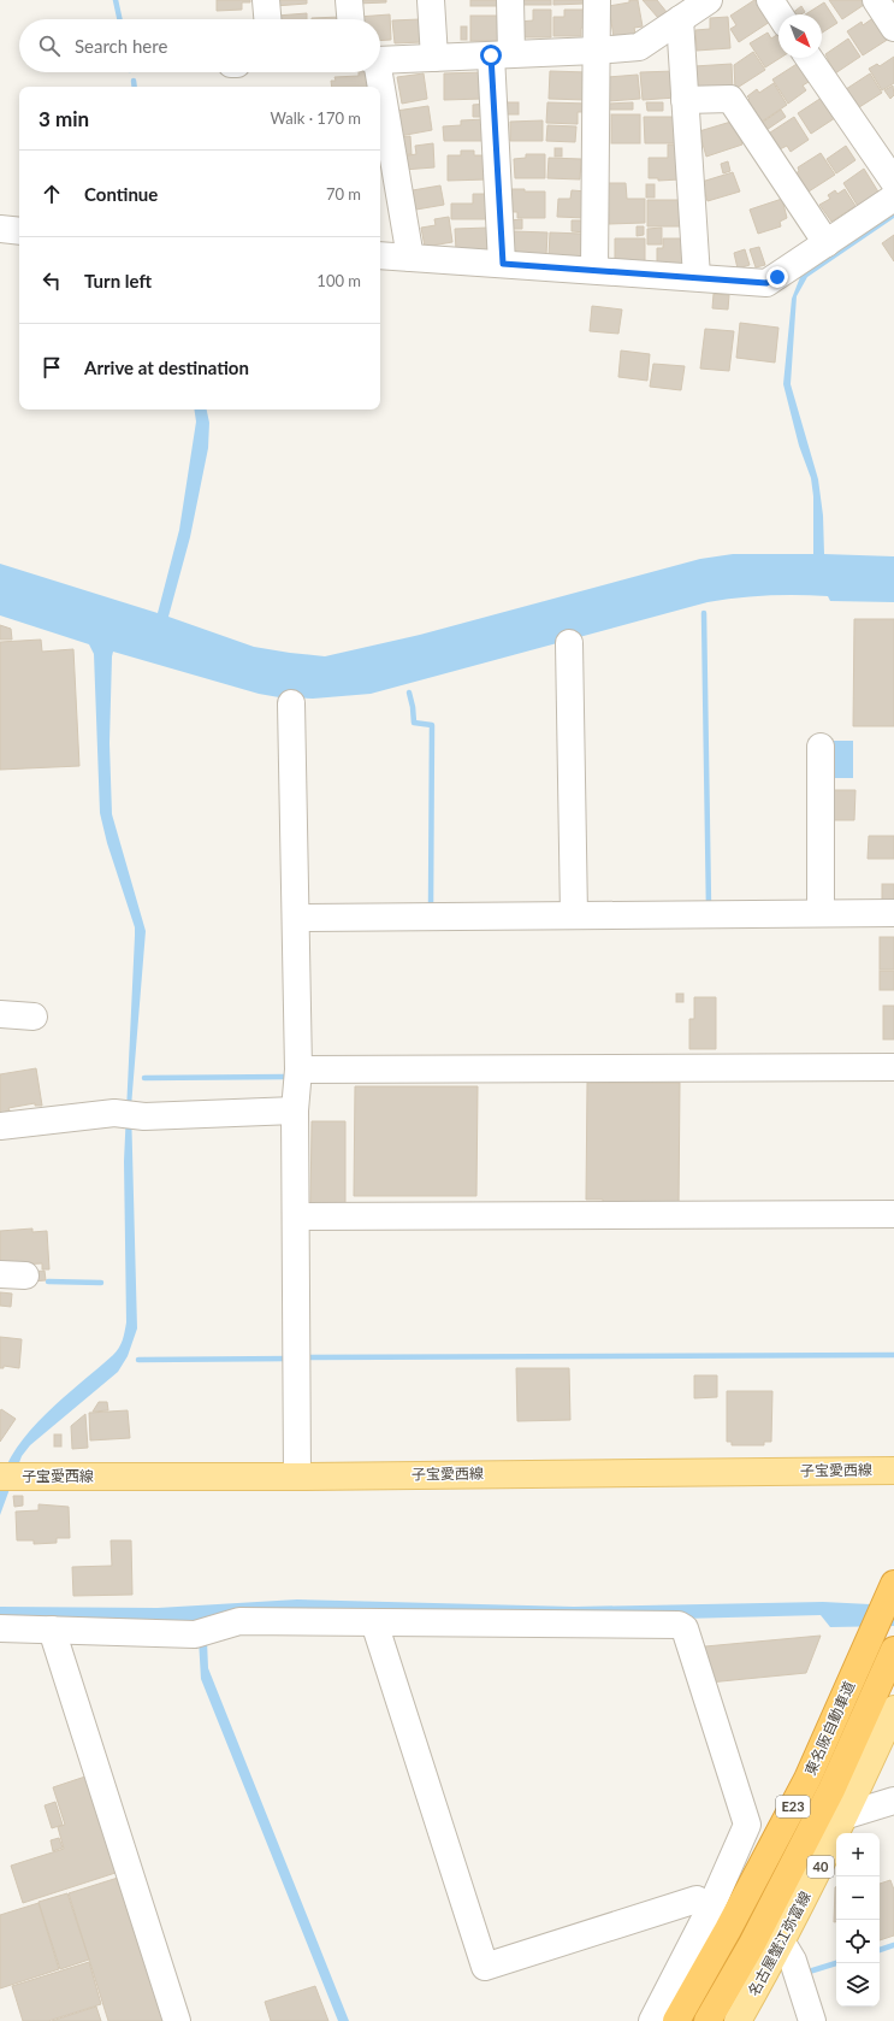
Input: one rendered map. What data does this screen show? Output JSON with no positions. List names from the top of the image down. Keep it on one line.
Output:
{"streets":{"highway":["東名阪自動車道","E23"],"main road":["子宝愛西線","40","名古屋蟹江弥富線"]},"north":"bottom right","page":{"search":"Search here","heading":["3 min","Walk · 170 m"],"list":[["Continue","70 m"],["Turn left","100 m"],"Arrive at destination"],"map_buttons":["+","−"]}}
